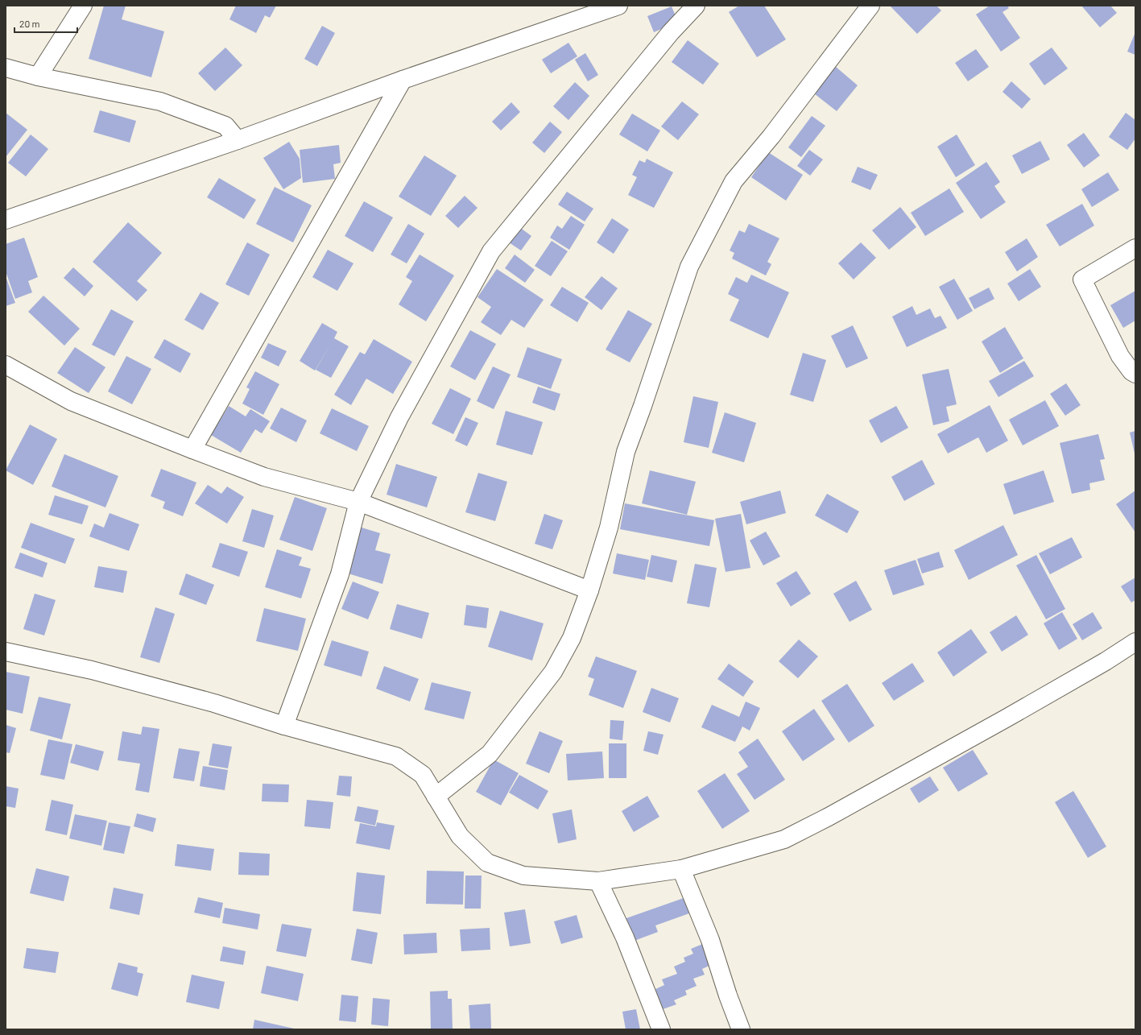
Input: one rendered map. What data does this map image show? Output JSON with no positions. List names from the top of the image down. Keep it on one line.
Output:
{"scale_bar":"20 m"}
